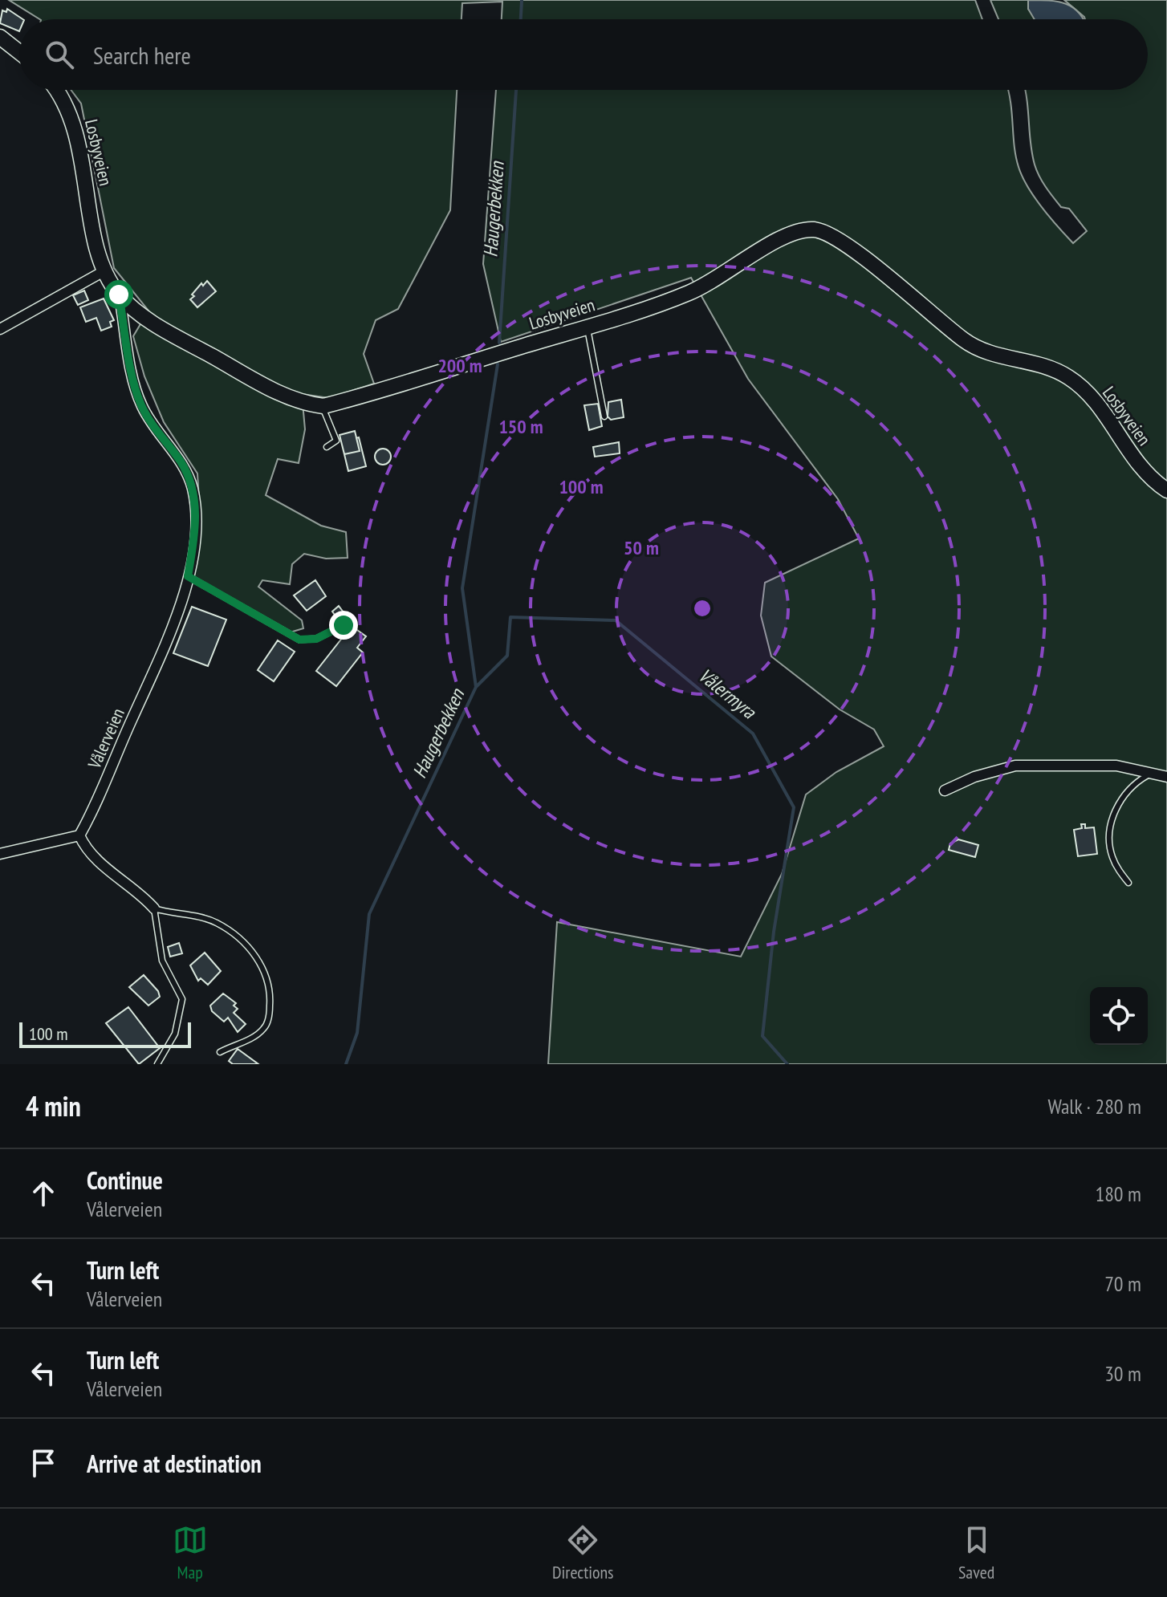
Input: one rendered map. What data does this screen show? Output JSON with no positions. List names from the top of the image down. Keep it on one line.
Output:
{"streets":{"main road":["Losbyveien"],"street":["Vålerveien"]},"crossings":[["Losbyveien","Vålerveien"]],"water":["Haugerbekken","Vålermyra"],"scale_bar":"100 m","page":{"search":"Search here","scale":"100 m","heading":["4 min","Walk · 280 m"],"list":[["Continue","Vålerveien","180 m"],["Turn left","Vålerveien","70 m"],["Turn left","Vålerveien","30 m"],"Arrive at destination"],"nav":["Map","Directions","Saved"]},"rings":["200 m","150 m","100 m","50 m"]}
